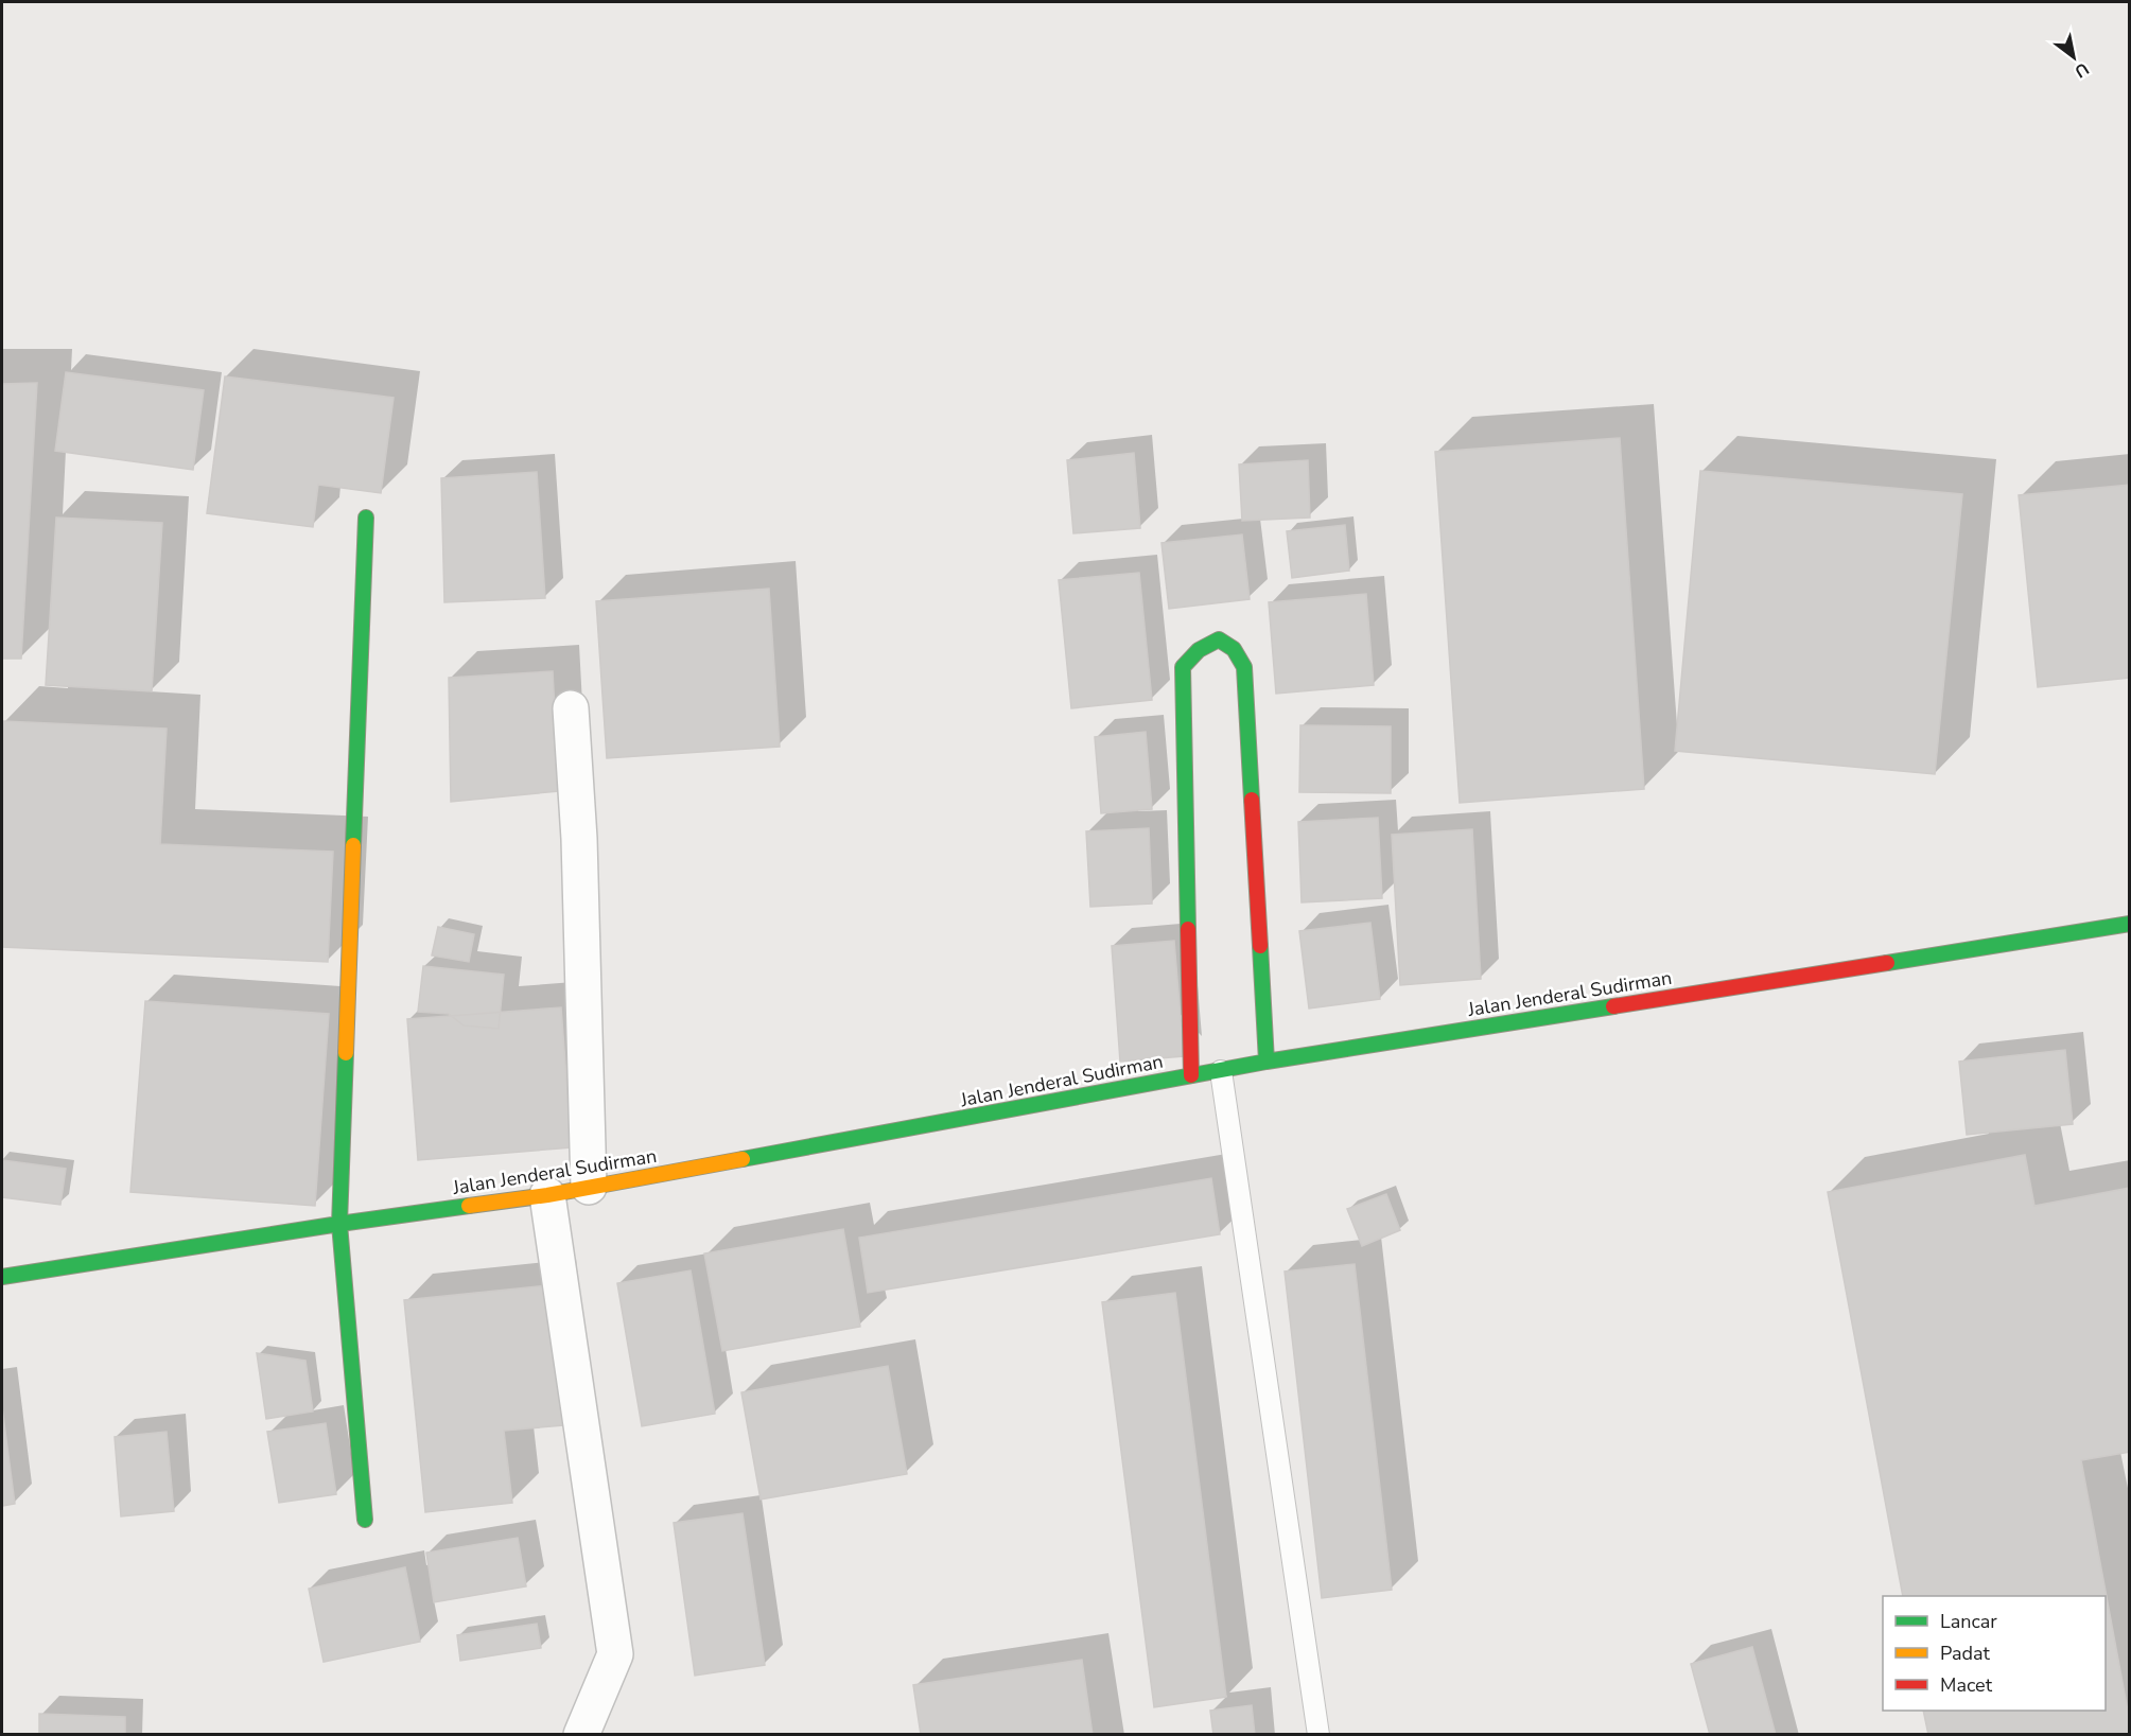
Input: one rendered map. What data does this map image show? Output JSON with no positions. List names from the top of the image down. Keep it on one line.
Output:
{"streets":{"main road":["Jalan Jenderal Sudirman"]},"legend":["Lancar","Padat","Macet"],"north":"bottom right"}
